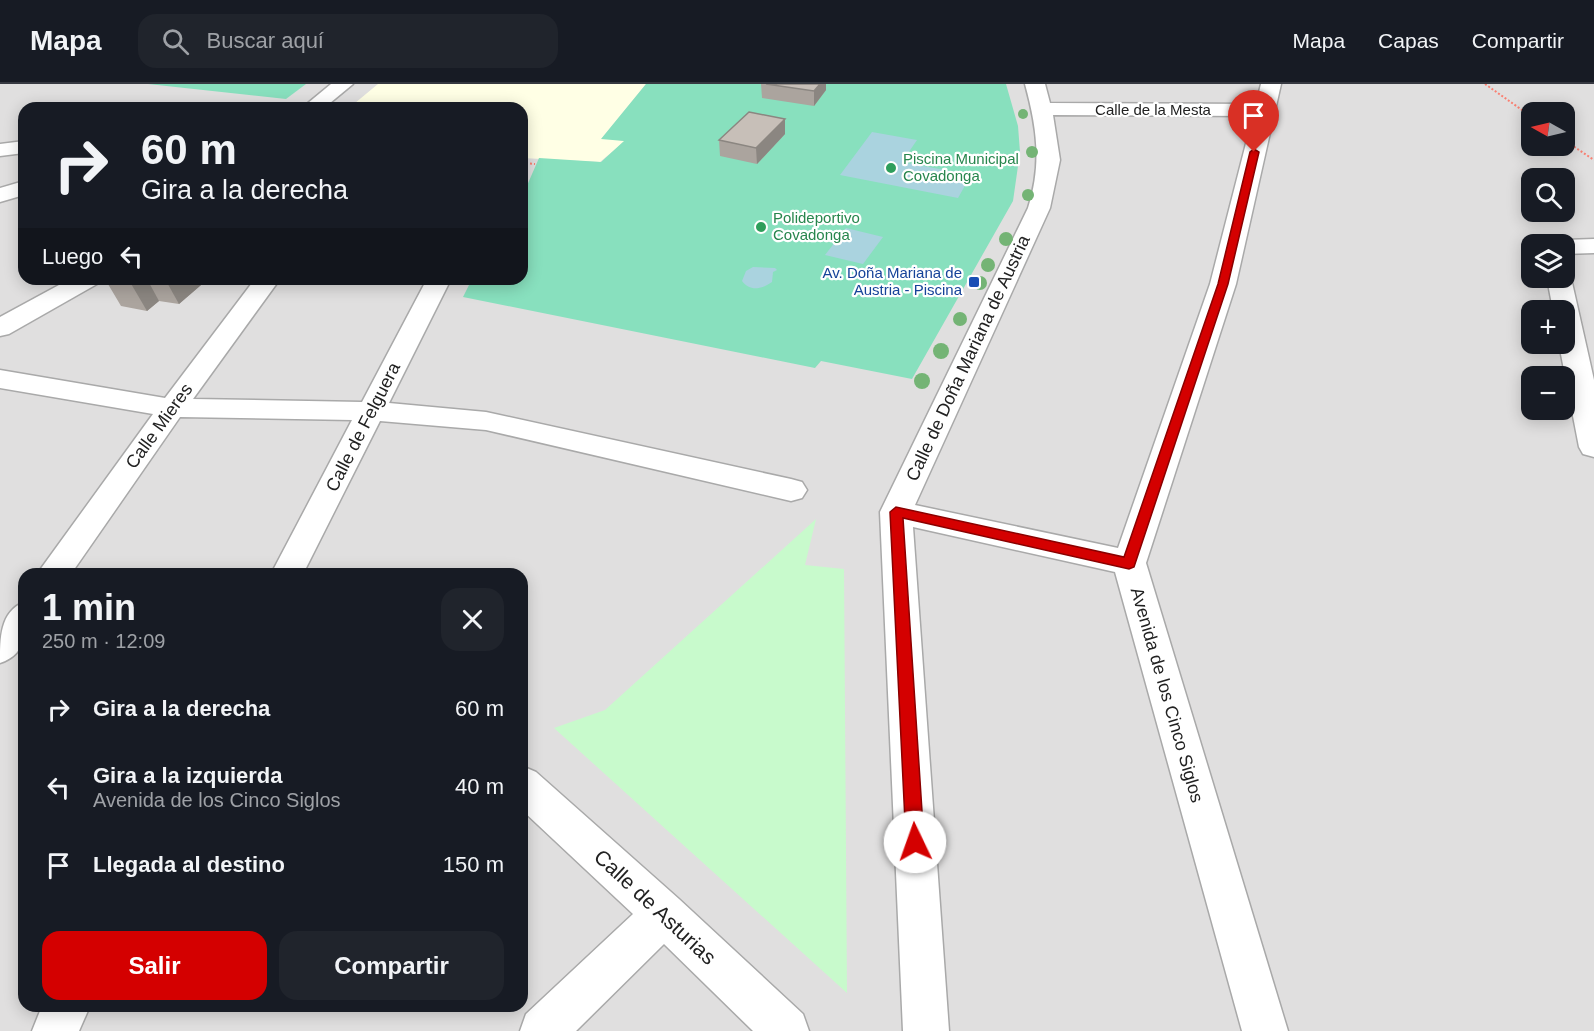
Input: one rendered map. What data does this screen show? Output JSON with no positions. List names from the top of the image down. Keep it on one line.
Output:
{"streets":{"street":["Calle de la Mesta","Calle de Doña Mariana de Austria","Calle Mieres","Calle de Felguera","Avenida de los Cinco Siglos","Calle de Asturias"]},"crossings":[["Calle de la Mesta","Calle de Doña Mariana de Austria"],["Calle de la Mesta","Avenida de los Cinco Siglos"]],"places":{"other":["Piscina Municipal Covadonga","Polideportivo Covadonga"],"transit":["Av. Doña Mariana de Austria - Piscina"]},"north":"left","page":{"header":"Mapa","search":"Buscar aquí","nav":["Mapa","Capas","Compartir"],"map_buttons":["+","−"],"turn":["60 m","Gira a la derecha"],"then":"Luego","heading":["1 min","250 m · 12:09"],"list":[{"name":"Gira a la derecha","value":"60 m"},{"name":"Gira a la izquierda","note":"Avenida de los Cinco Siglos","value":"40 m"},{"name":"Llegada al destino","value":"150 m"}],"buttons":["Salir","Compartir"]}}
